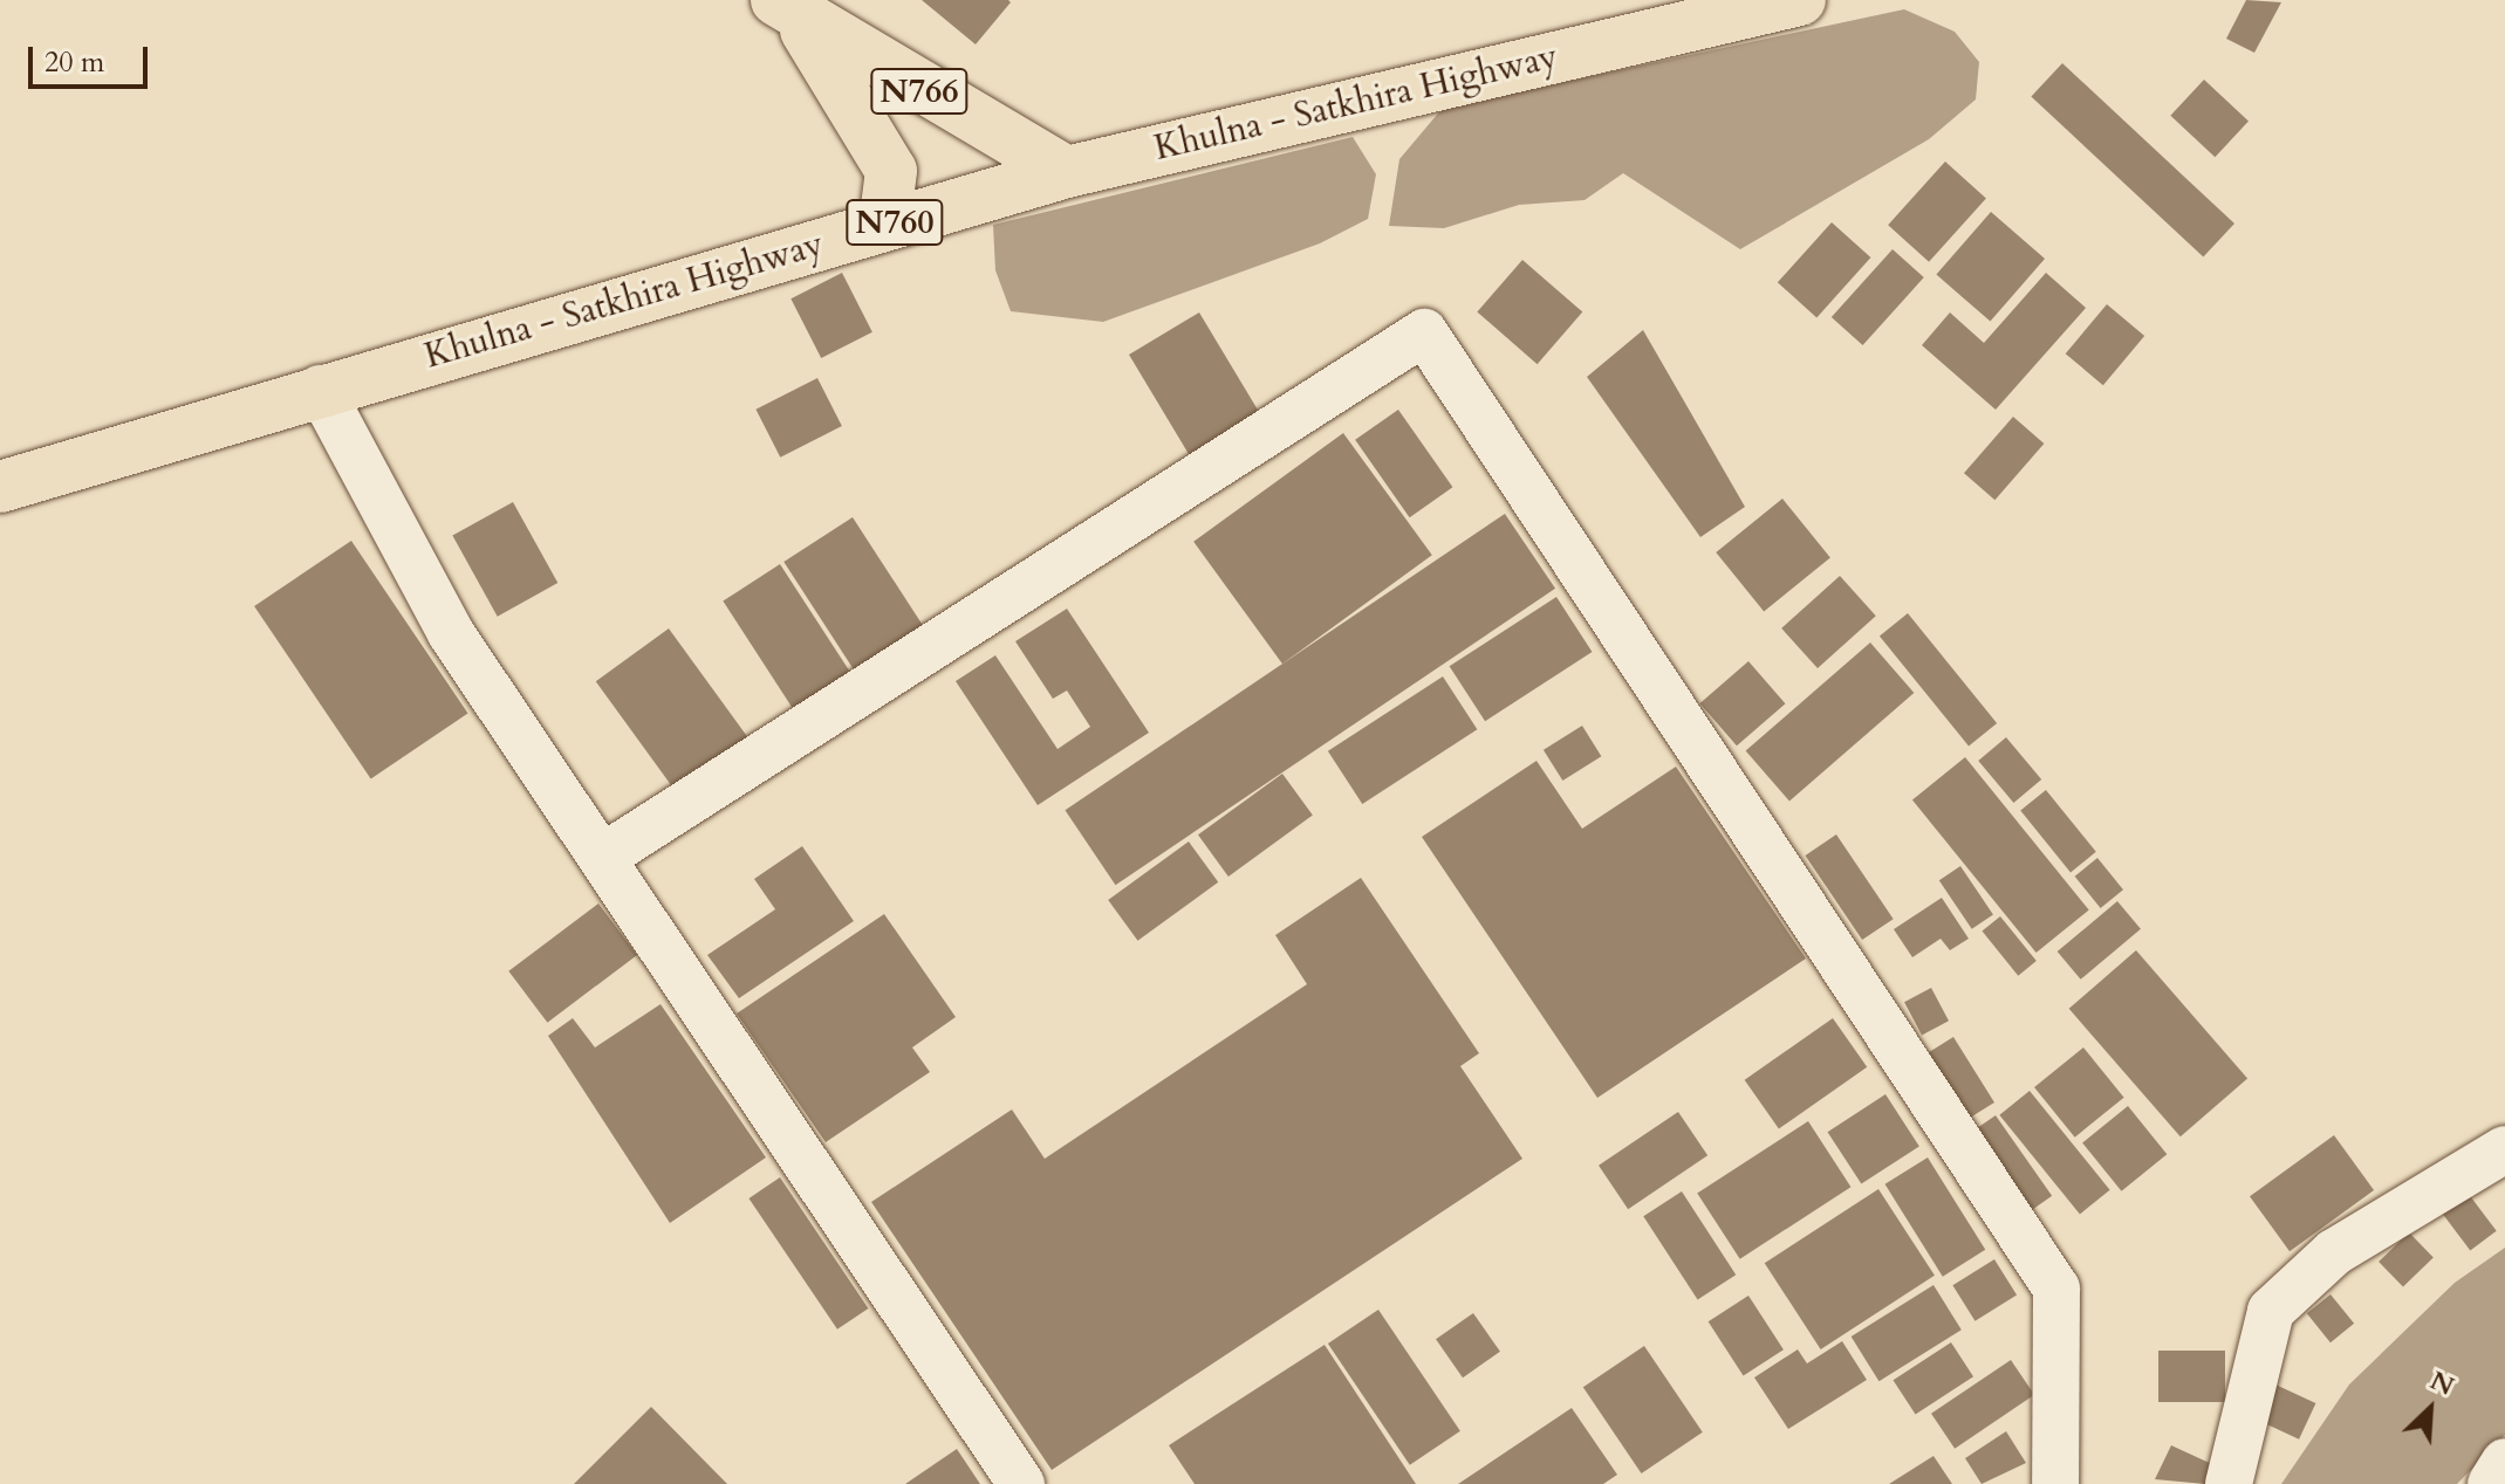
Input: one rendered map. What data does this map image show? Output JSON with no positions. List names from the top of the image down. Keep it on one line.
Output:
{"streets":{"highway":["N766","Khulna - Satkhira Highway","N760"]},"crossings":[["N766","Khulna - Satkhira Highway"]],"scale_bar":"20 m","north":"top right"}
